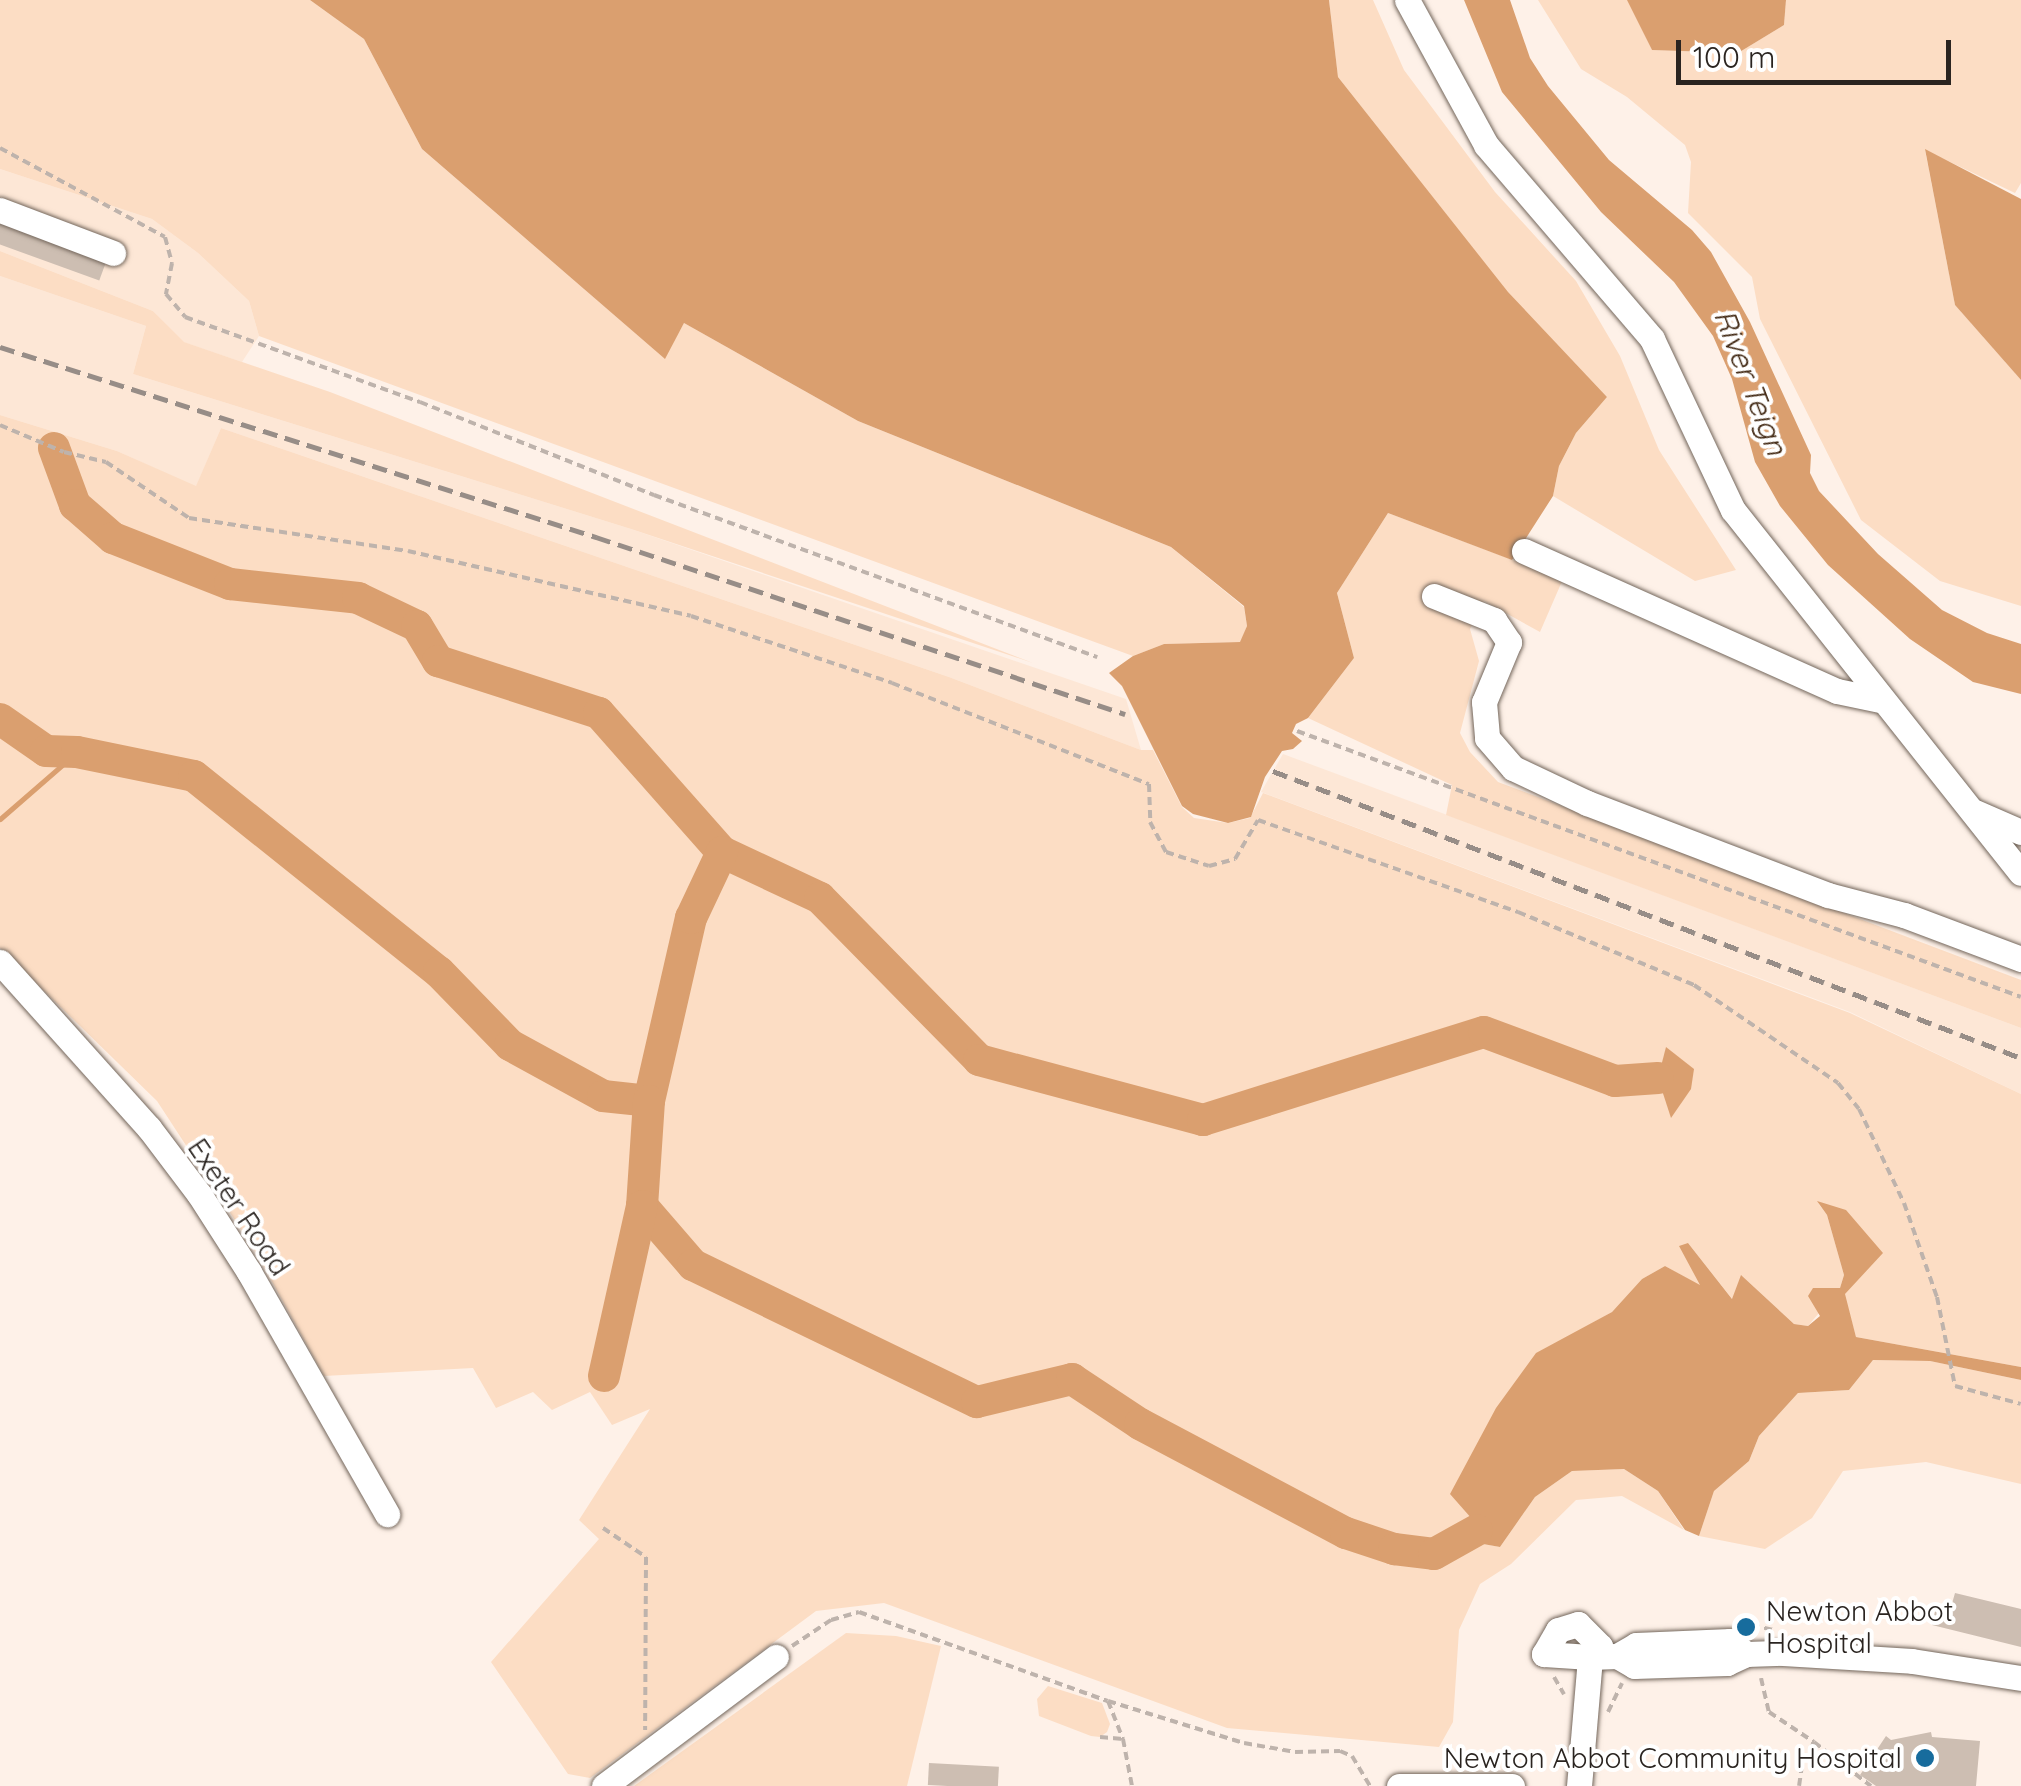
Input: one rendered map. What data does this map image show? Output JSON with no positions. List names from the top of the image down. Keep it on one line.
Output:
{"streets":{"street":["Exeter Road"]},"water":["River Teign"],"places":["Newton Abbot Hospital","Newton Abbot Community Hospital"],"scale_bar":"100 m"}
